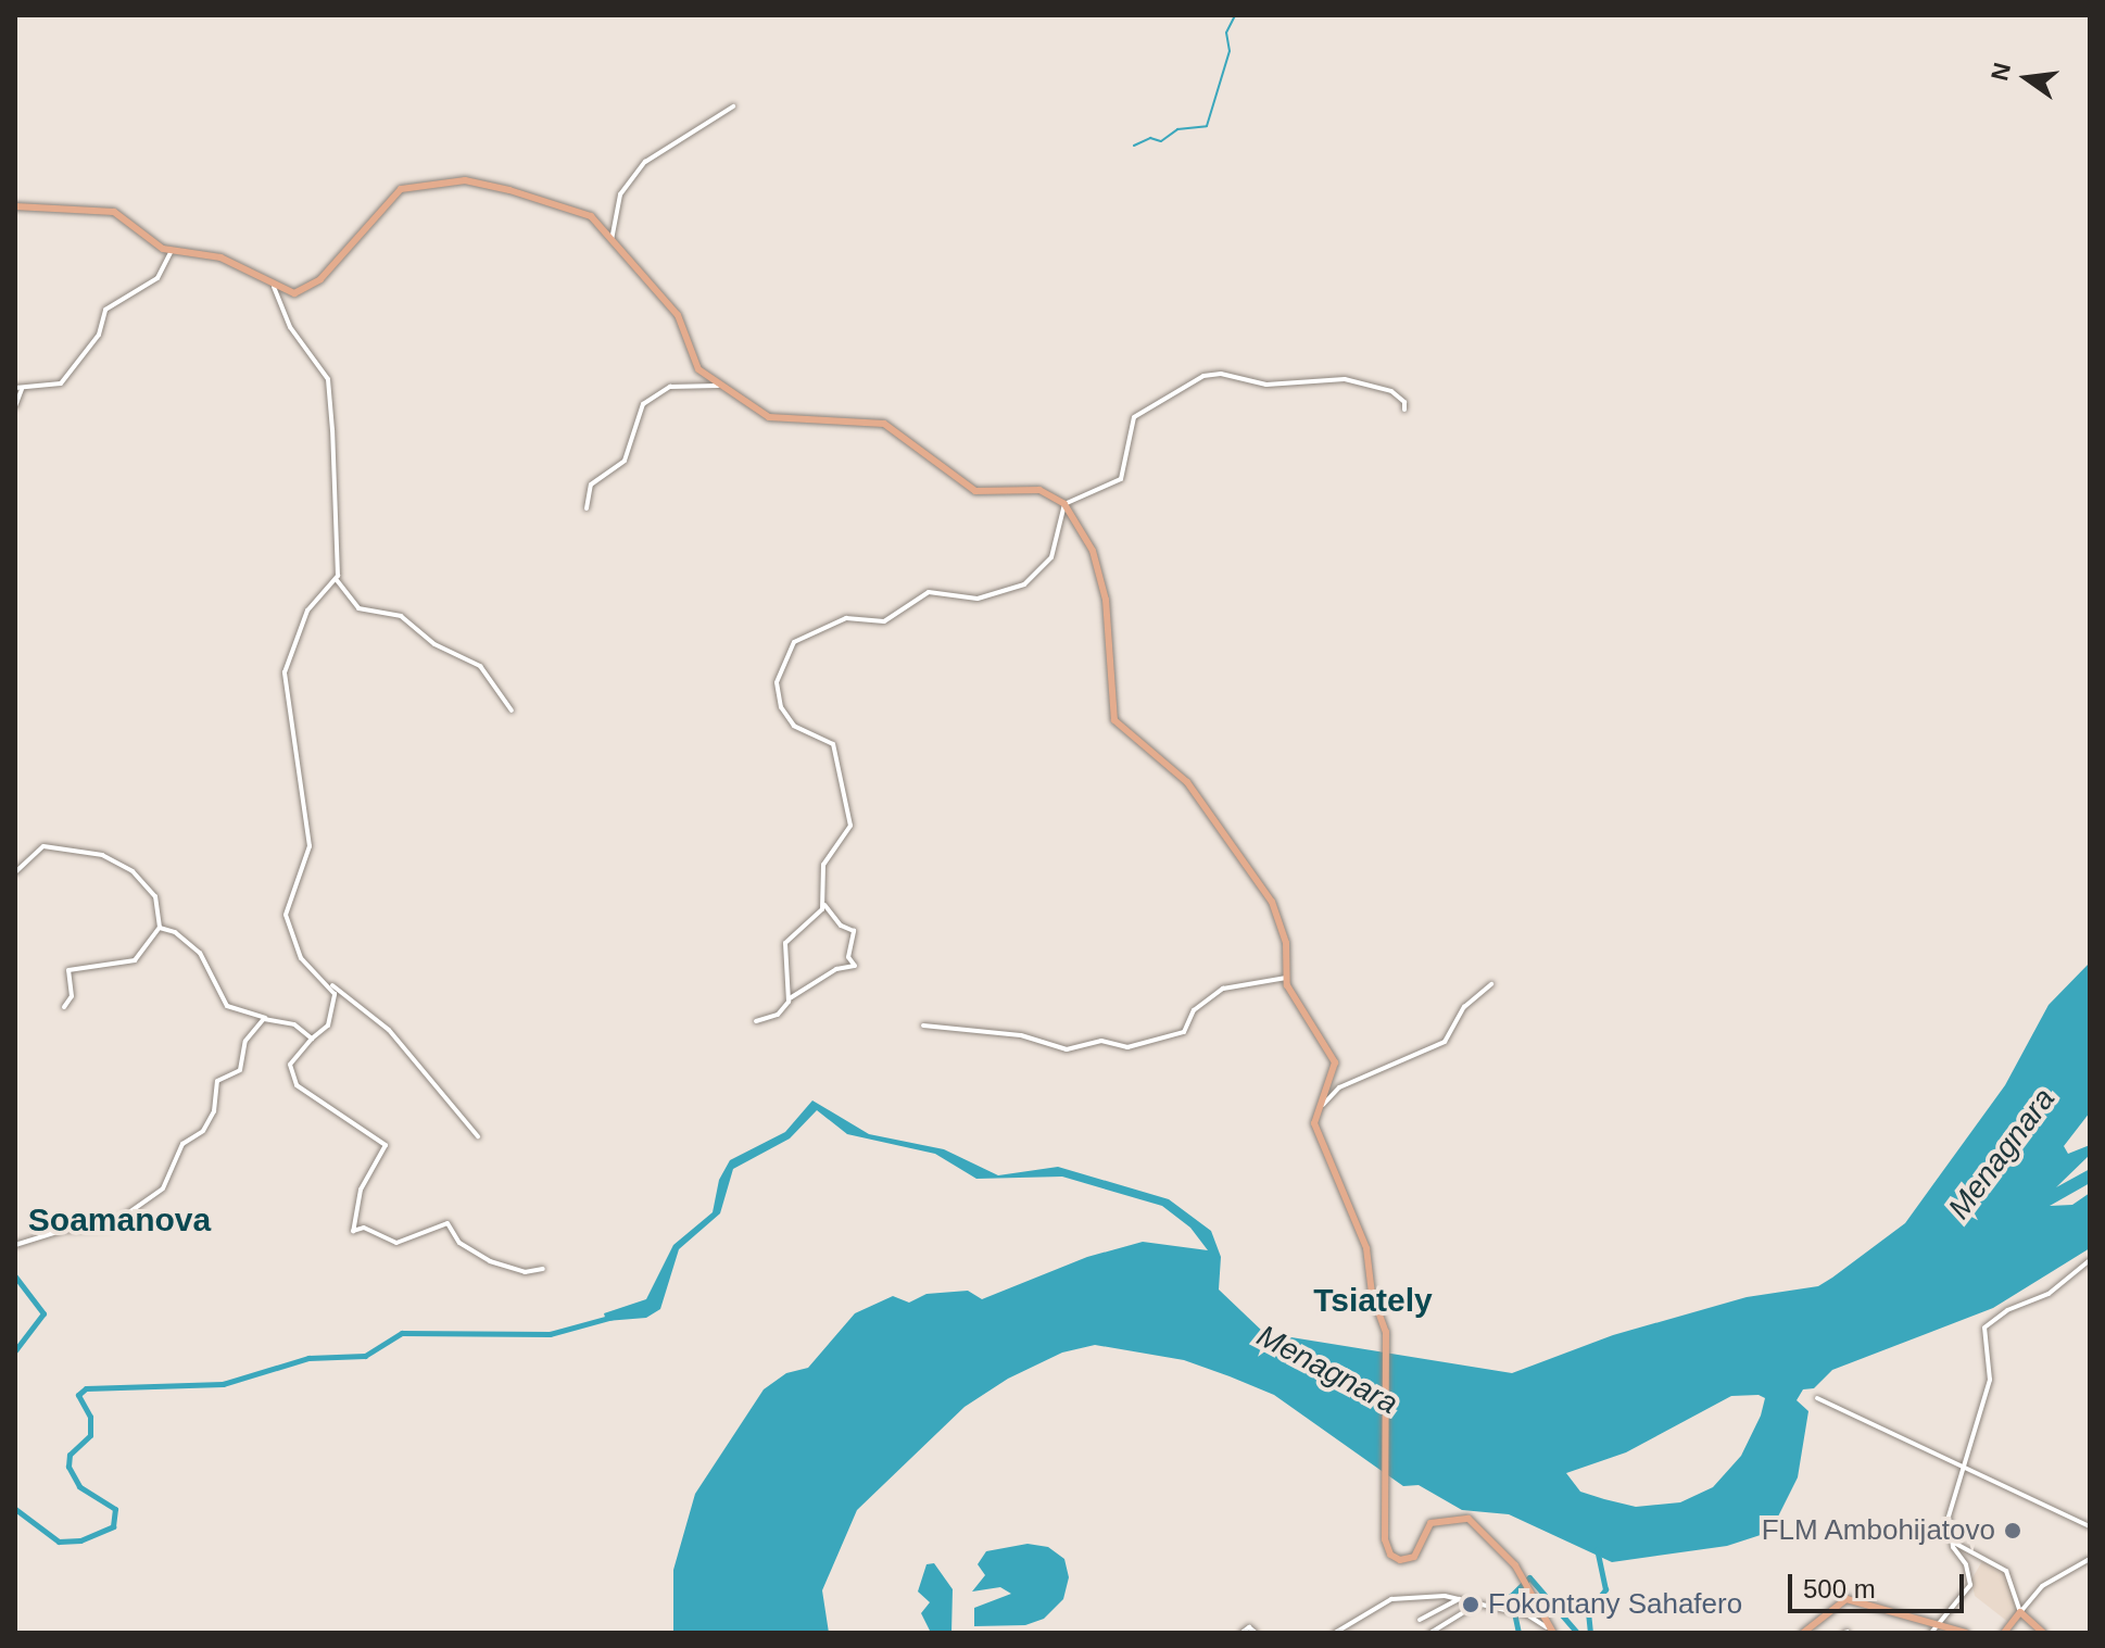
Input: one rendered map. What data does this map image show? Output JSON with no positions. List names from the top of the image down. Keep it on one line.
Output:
{"districts":["Soamanova","Tsiately"],"water":["Menagnara"],"places":["FLM Ambohijatovo","Fokontany Sahafero"],"scale_bar":"500 m","north":"left"}
